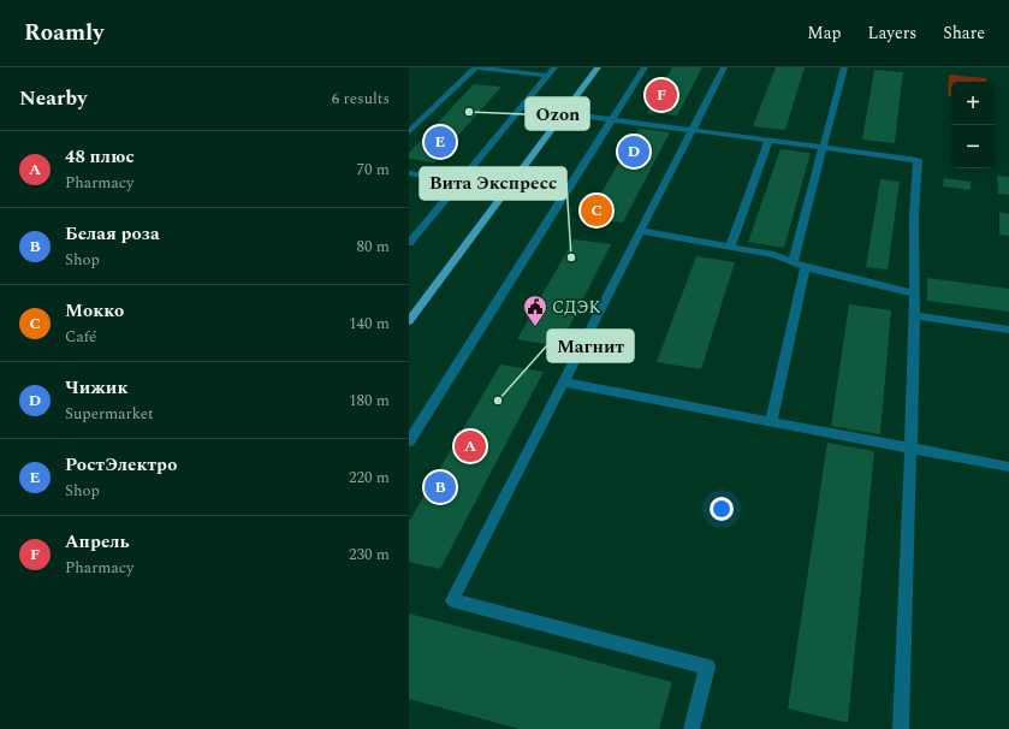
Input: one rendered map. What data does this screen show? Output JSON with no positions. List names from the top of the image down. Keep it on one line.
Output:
{"places":{"other":["Ozon","Вита Экспресс","Магнит"],"public building":["СДЭК"]},"page":{"header":"Roamly","nav":["Map","Layers","Share"],"heading":["Nearby","6 results"],"pins":["F","E","D","C","A","B"],"map_buttons":["+","−"],"list":[{"mark":"A","name":"48 плюс","note":"Pharmacy","value":"70 m"},{"mark":"B","name":"Белая роза","note":"Shop","value":"80 m"},{"mark":"C","name":"Мокко","note":"Café","value":"140 m"},{"mark":"D","name":"Чижик","note":"Supermarket","value":"180 m"},{"mark":"E","name":"РостЭлектро","note":"Shop","value":"220 m"},{"mark":"F","name":"Апрель","note":"Pharmacy","value":"230 m"}]}}
